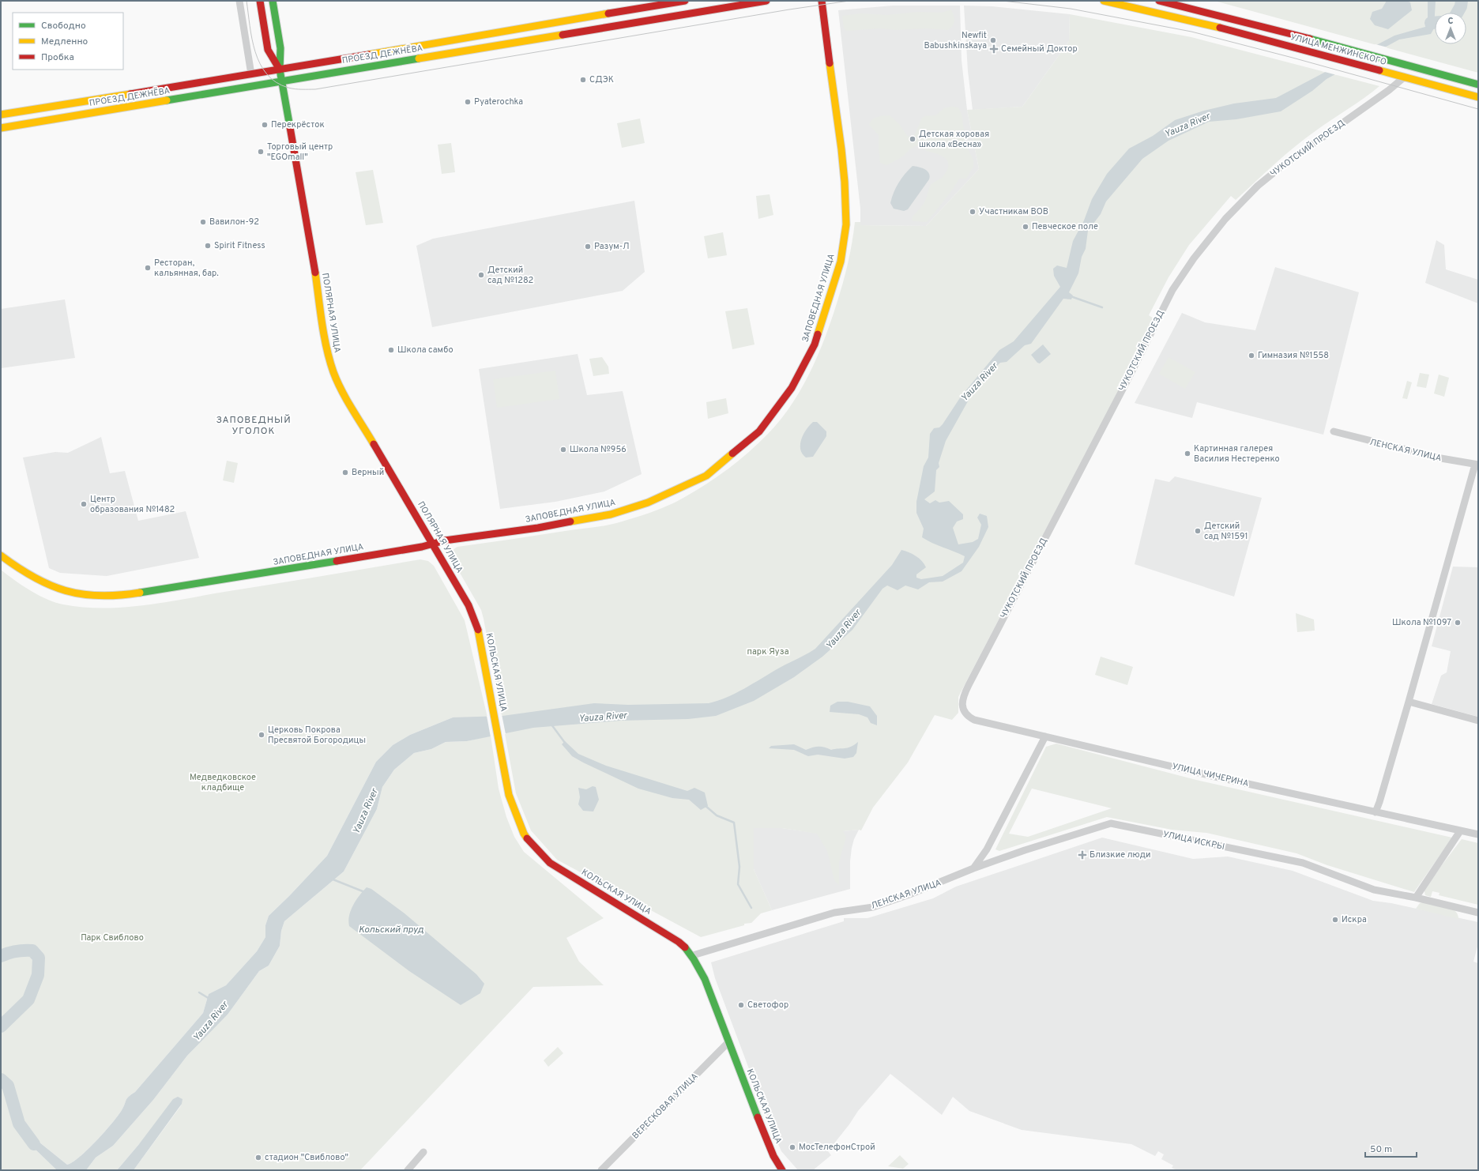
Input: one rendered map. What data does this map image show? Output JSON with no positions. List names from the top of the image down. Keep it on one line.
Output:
{"streets":{"main road":["УЛИЦА МЕНЖИНСКОГО","ПРОЕЗД ДЕЖНЁВА","ЗАПОВЕДНАЯ УЛИЦА","ПОЛЯРНАЯ УЛИЦА","КОЛЬСКАЯ УЛИЦА"],"street":["ЧУКОТСКИЙ ПРОЕЗД","ЛЕНСКАЯ УЛИЦА","УЛИЦА ЧИЧЕРИНА","УЛИЦА ИСКРЫ","ВЕРЕСКОВАЯ УЛИЦА"]},"crossings":[["УЛИЦА МЕНЖИНСКОГО","ЧУКОТСКИЙ ПРОЕЗД"],["ПРОЕЗД ДЕЖНЁВА","ПОЛЯРНАЯ УЛИЦА"],["ЧУКОТСКИЙ ПРОЕЗД","УЛИЦА ЧИЧЕРИНА"],["ЗАПОВЕДНАЯ УЛИЦА","ПОЛЯРНАЯ УЛИЦА"],["ПОЛЯРНАЯ УЛИЦА","КОЛЬСКАЯ УЛИЦА"],["ЛЕНСКАЯ УЛИЦА","КОЛЬСКАЯ УЛИЦА"],["ЛЕНСКАЯ УЛИЦА","УЛИЦА ИСКРЫ"],["КОЛЬСКАЯ УЛИЦА","ВЕРЕСКОВАЯ УЛИЦА"]],"districts":["ЗАПОВЕДНЫЙ УГОЛОК"],"water":["Yauza River","Кольский пруд"],"parks":["парк Яуза","Медведковское кладбище","Парк Свиблово"],"places":{"other":["Newfit Babushkinskaya","СДЭК","Pyaterochka","Перекрёсток","Детская хоровая школа «Весна»","Торговый центр \"EGOmall\"","Участникам ВОВ","Вавилон-92","Певческое поле","Spirit Fitness","Разум-Л","Ресторан, кальянная, бар.","Детский сад №1282","Школа самбо","Гимназия №1558","Школа №956","Картинная галерея Василия Нестеренко","Верный","Центр образования №1482","Детский сад №1591","Школа №1097","Церковь Покрова Пресвятой Богородицы","Искра","Светофор","МосТелефонСтрой","стадион \"Свиблово\""],"health":["Семейный Доктор","Близкие люди"]},"legend":["Свободно","Медленно","Пробка"],"scale_bar":"50 m","north":"top"}
